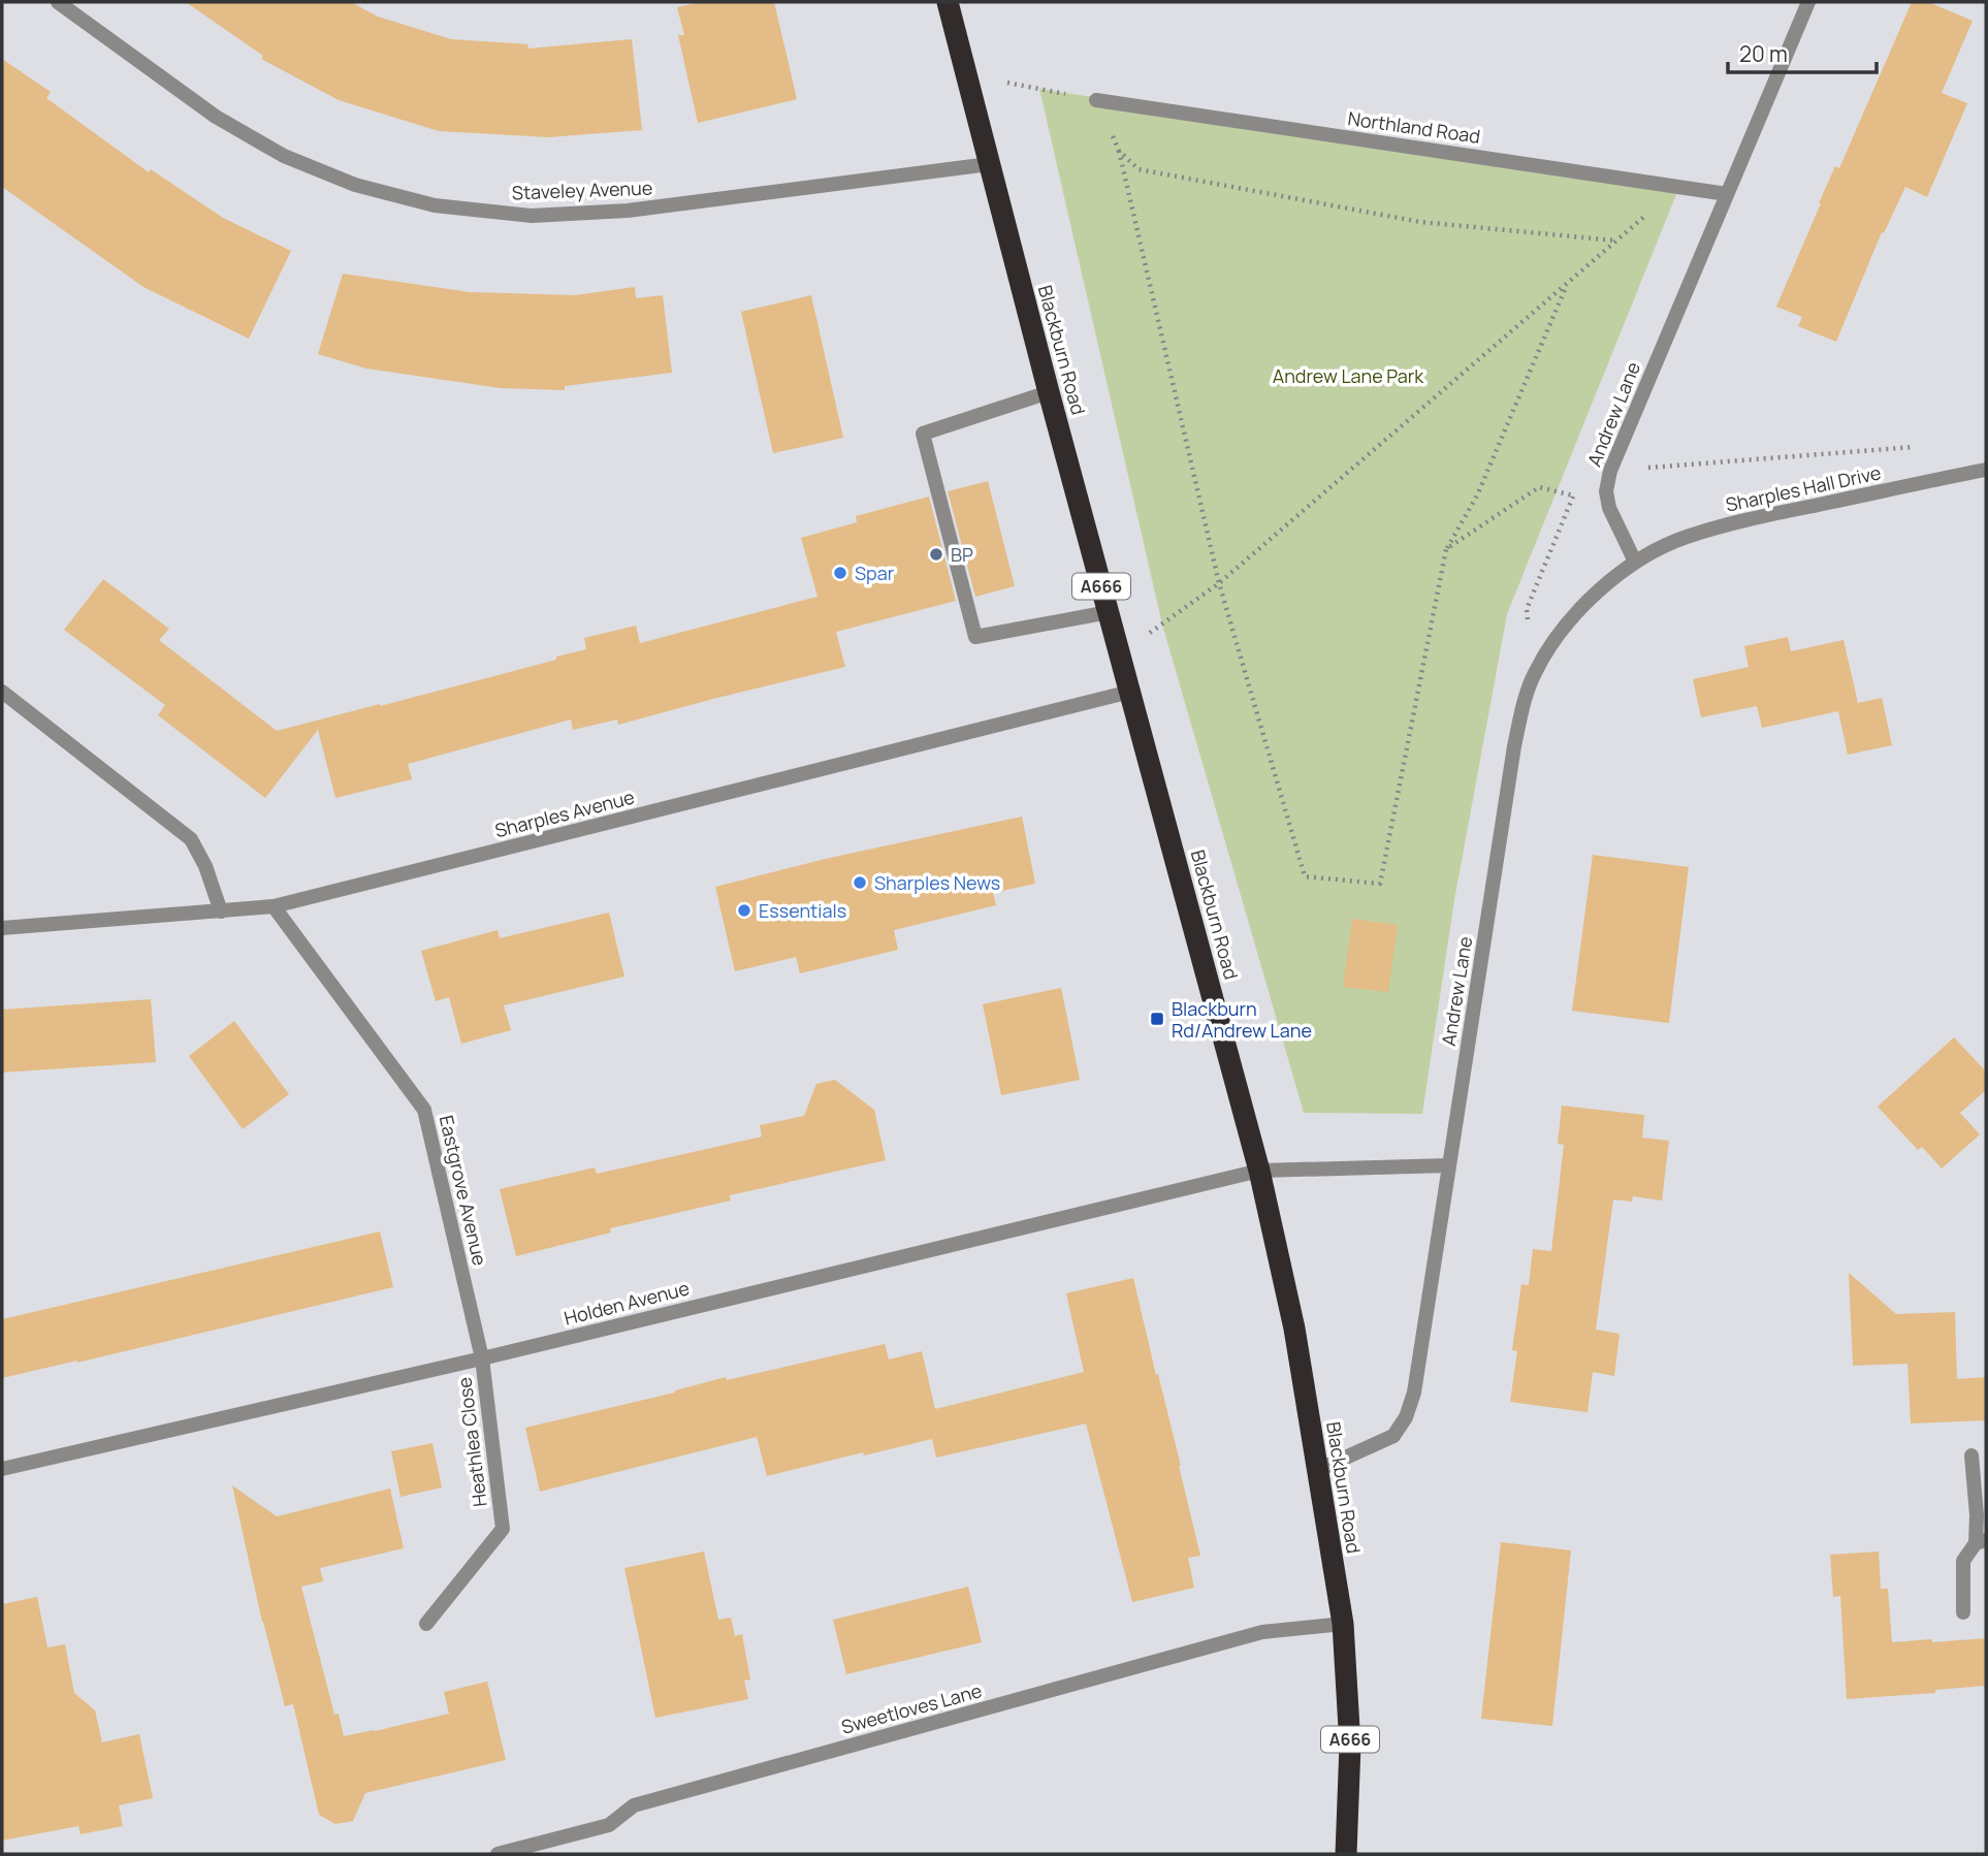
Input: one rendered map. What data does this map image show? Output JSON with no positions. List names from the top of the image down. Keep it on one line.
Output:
{"streets":{"highway":["Blackburn Road","A666"],"street":["Northland Road","Staveley Avenue","Andrew Lane","Sharples Hall Drive","Sharples Avenue","Eastgrove Avenue","Holden Avenue","Heathlea Close","Sweetloves Lane"]},"crossings":[["Northland Road","Andrew Lane"],["Staveley Avenue","Blackburn Road"],["Blackburn Road","Andrew Lane"],["Blackburn Road","Sharples Avenue"],["Blackburn Road","Holden Avenue"],["Blackburn Road","Sweetloves Lane"],["Andrew Lane","Sharples Hall Drive"],["Sharples Avenue","Eastgrove Avenue"],["Eastgrove Avenue","Holden Avenue"],["Eastgrove Avenue","Heathlea Close"],["Holden Avenue","Heathlea Close"]],"parks":["Andrew Lane Park"],"places":{"other":["BP","Spar","Sharples News","Essentials"],"transit":["Blackburn Rd/Andrew Lane"]},"scale_bar":"20 m"}
